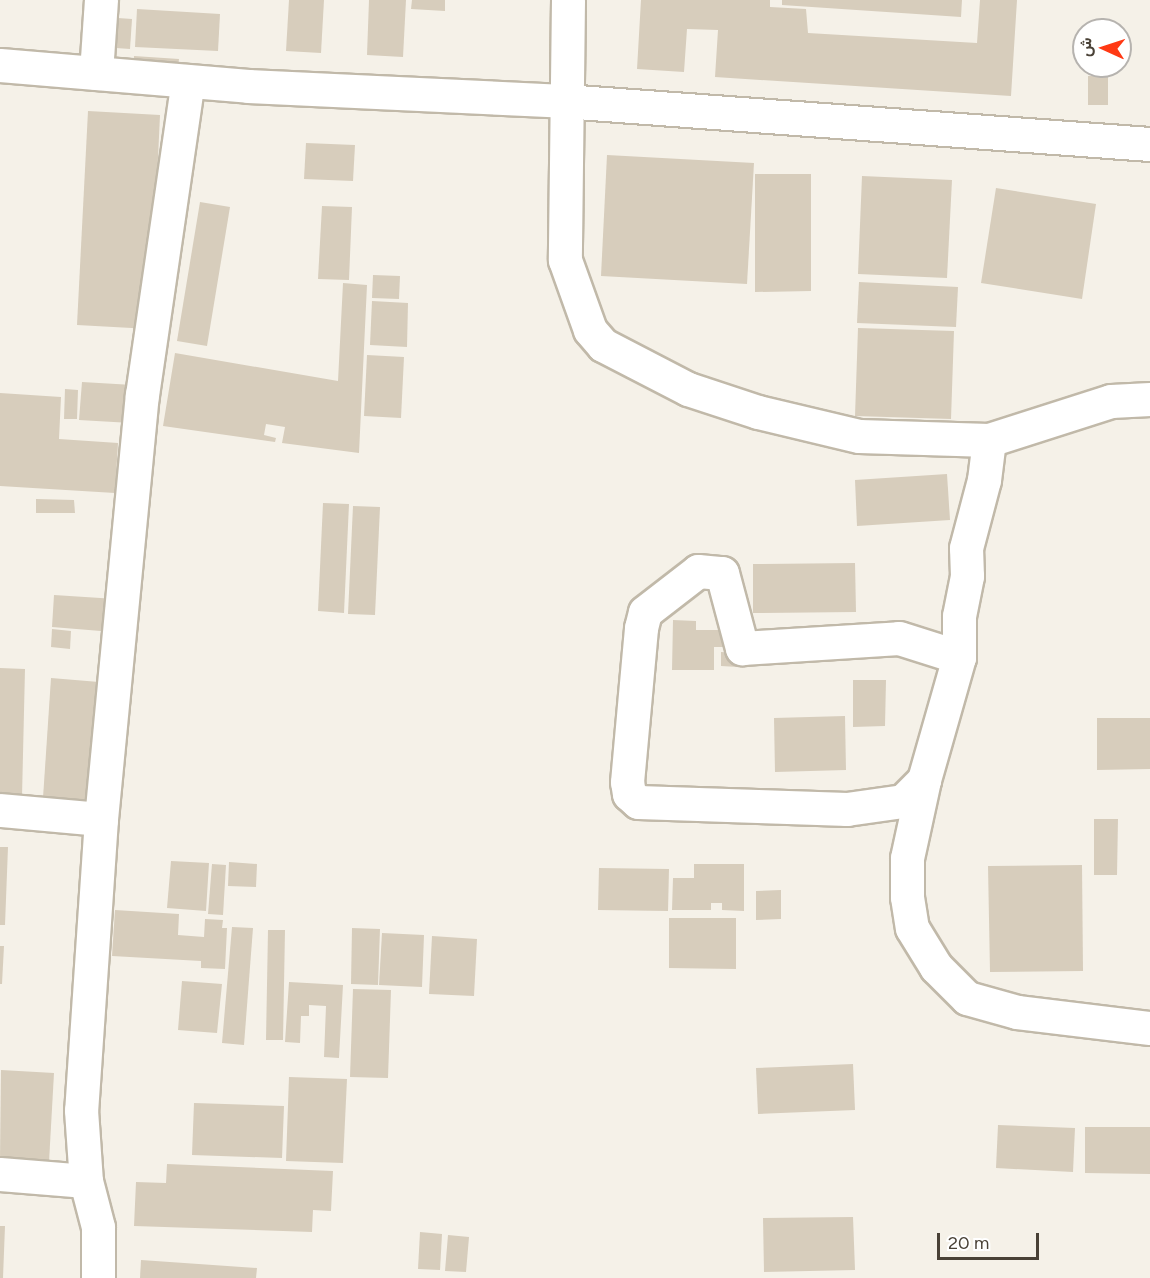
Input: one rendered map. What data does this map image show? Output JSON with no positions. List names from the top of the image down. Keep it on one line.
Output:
{"scale_bar":"20 m","north":"left"}
